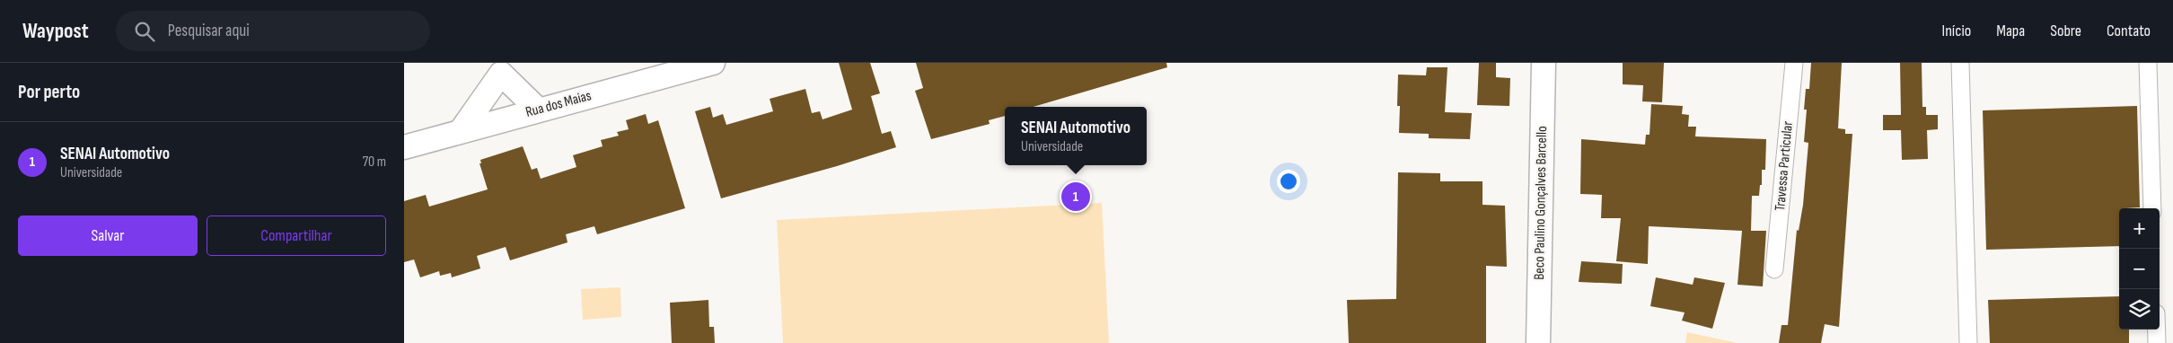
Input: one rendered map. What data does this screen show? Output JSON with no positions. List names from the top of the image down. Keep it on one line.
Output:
{"streets":{"main road":["Rua dos Maias","Beco Paulino Gonçalves Barcello"],"street":["Travessa Particular"]},"page":{"header":"Waypost","search":"Pesquisar aqui","nav":["Início","Mapa","Sobre","Contato"],"heading":"Por perto","popup":["SENAI Automotivo","Universidade"],"list":[{"mark":"1","name":"SENAI Automotivo","note":"Universidade","value":"70 m"}],"pins":"1","buttons":["Salvar","Compartilhar"],"map_buttons":["+","−"]}}
